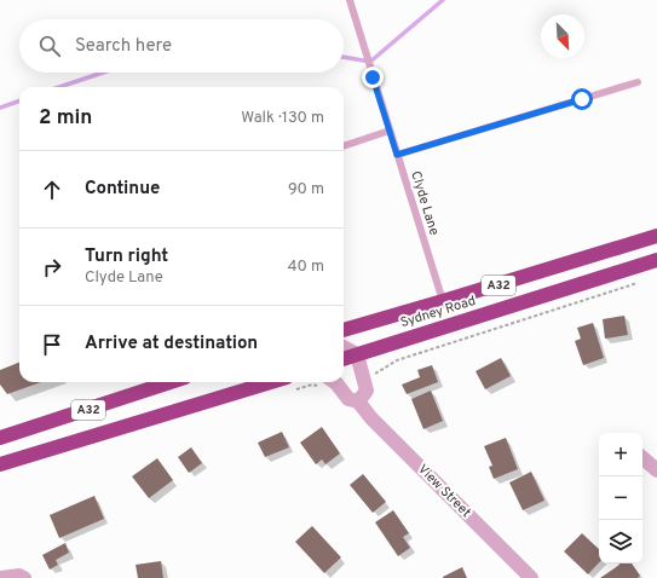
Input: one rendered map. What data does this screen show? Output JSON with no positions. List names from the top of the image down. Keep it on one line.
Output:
{"streets":{"highway":["A32","Sydney Road"],"street":["View Street"],"lane":["Clyde Lane"]},"crossings":[["Clyde Lane","Sydney Road"]],"north":"bottom right","page":{"search":"Search here","heading":["2 min","Walk · 130 m"],"list":[["Continue","90 m"],["Turn right","Clyde Lane","40 m"],"Arrive at destination"],"map_buttons":["+","−"]}}
